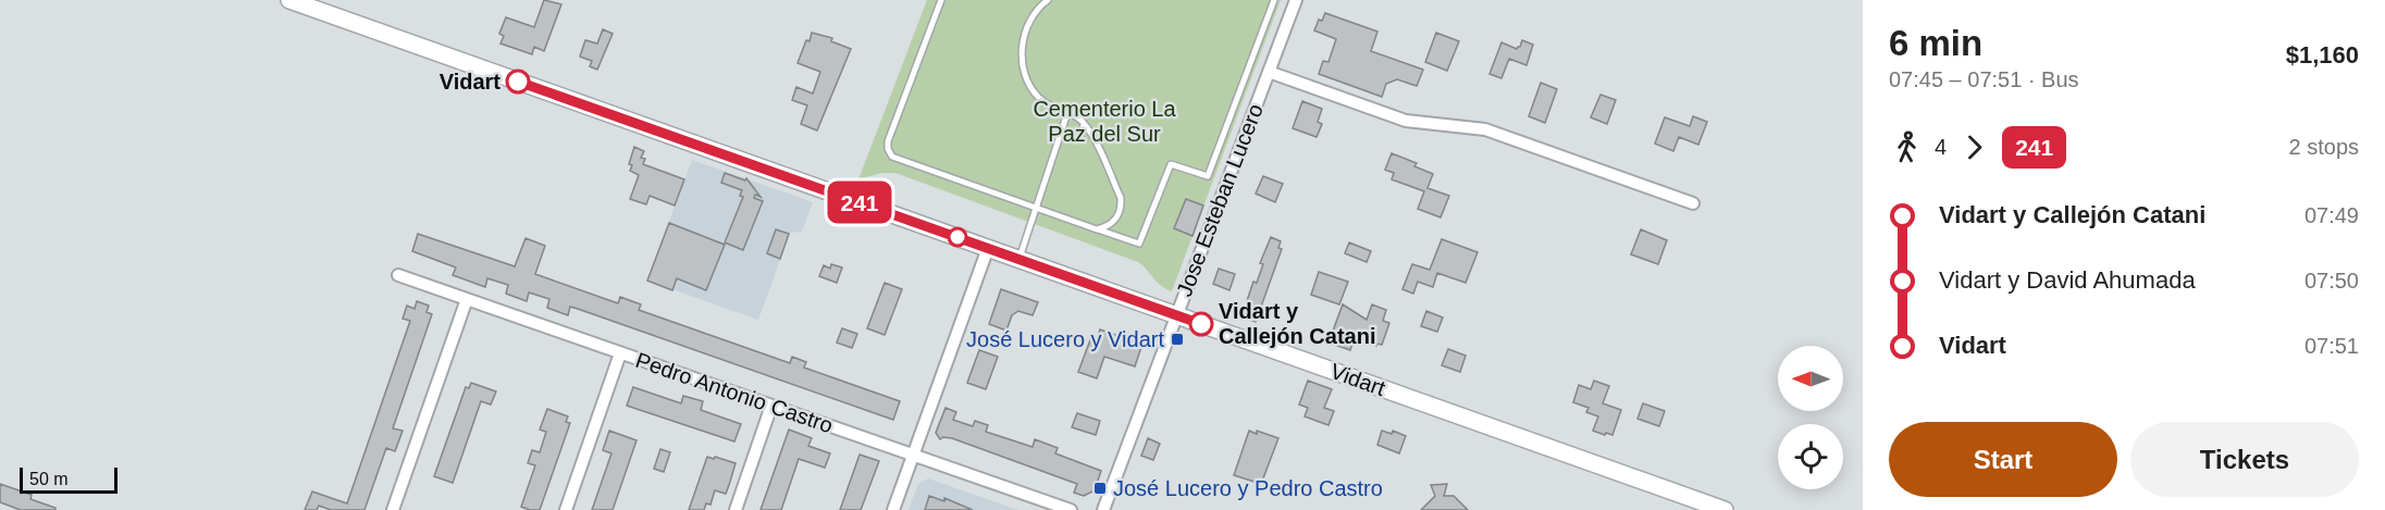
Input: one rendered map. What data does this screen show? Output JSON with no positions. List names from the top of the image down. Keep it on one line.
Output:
{"streets":{"street":["Jose Esteban Lucero","Vidart","Pedro Antonio Castro"]},"crossings":[["Jose Esteban Lucero","Vidart"]],"parks":["Cementerio La Paz del Sur"],"places":{"other":["Vidart","Vidart y Callejón Catani"],"transit":["José Lucero y Vidart","José Lucero y Pedro Castro"]},"lines":["bus line 241"],"scale_bar":"50 m","north":"left","page":{"on_map":"241","heading":["6 min","07:45 – 07:51 · Bus","$1,160"],"legs":["4","241","2 stops"],"list":[{"name":"Vidart y Callejón Catani","value":"07:49"},{"name":"Vidart y David Ahumada","value":"07:50"},{"name":"Vidart","value":"07:51"}],"buttons":["Start","Tickets"],"scale":"50 m"}}
